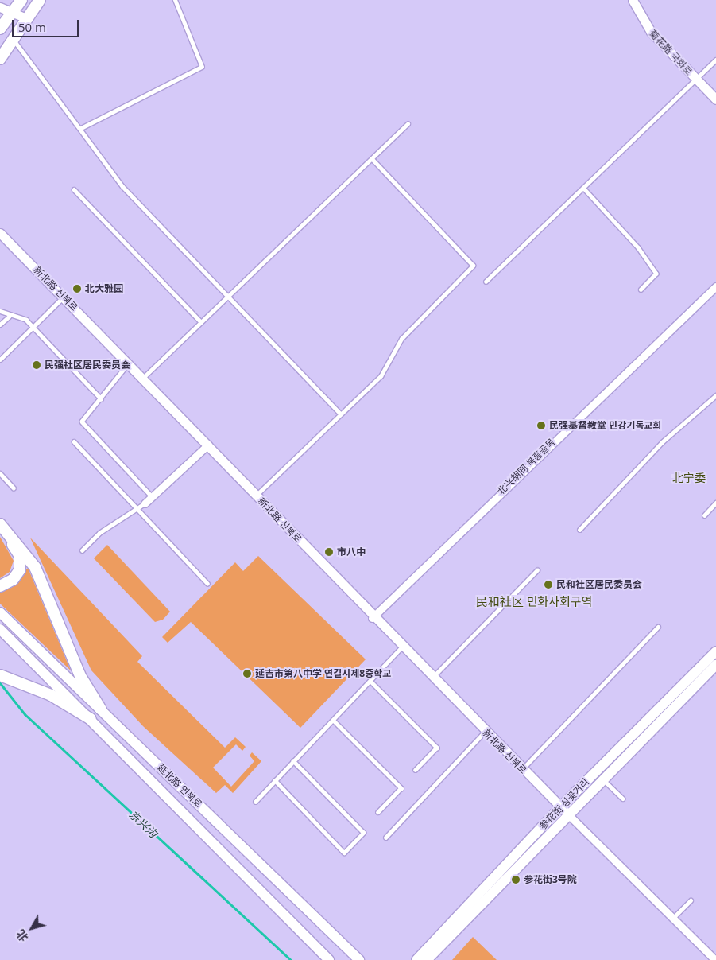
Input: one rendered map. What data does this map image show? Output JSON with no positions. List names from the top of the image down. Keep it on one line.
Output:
{"streets":{"main road":["延北路 연북로","参花街 삼꽃거리"],"street":["菊花路 국화로","新北路 신북로","北兴胡同 북흥골목"]},"crossings":[["新北路 신북로","北兴胡同 북흥골목"],["新北路 신북로","参花街 삼꽃거리"]],"districts":["北宁委","民和社区 민화사회구역"],"water":["东兴沟"],"places":["北大雅园","民强社区居民委员会","民强基督教堂 민강기독교회","市八中","民和社区居民委员会","延吉市第八中学 연길시제8중학교","参花街3号院"],"scale_bar":"50 m","north":"bottom left"}
